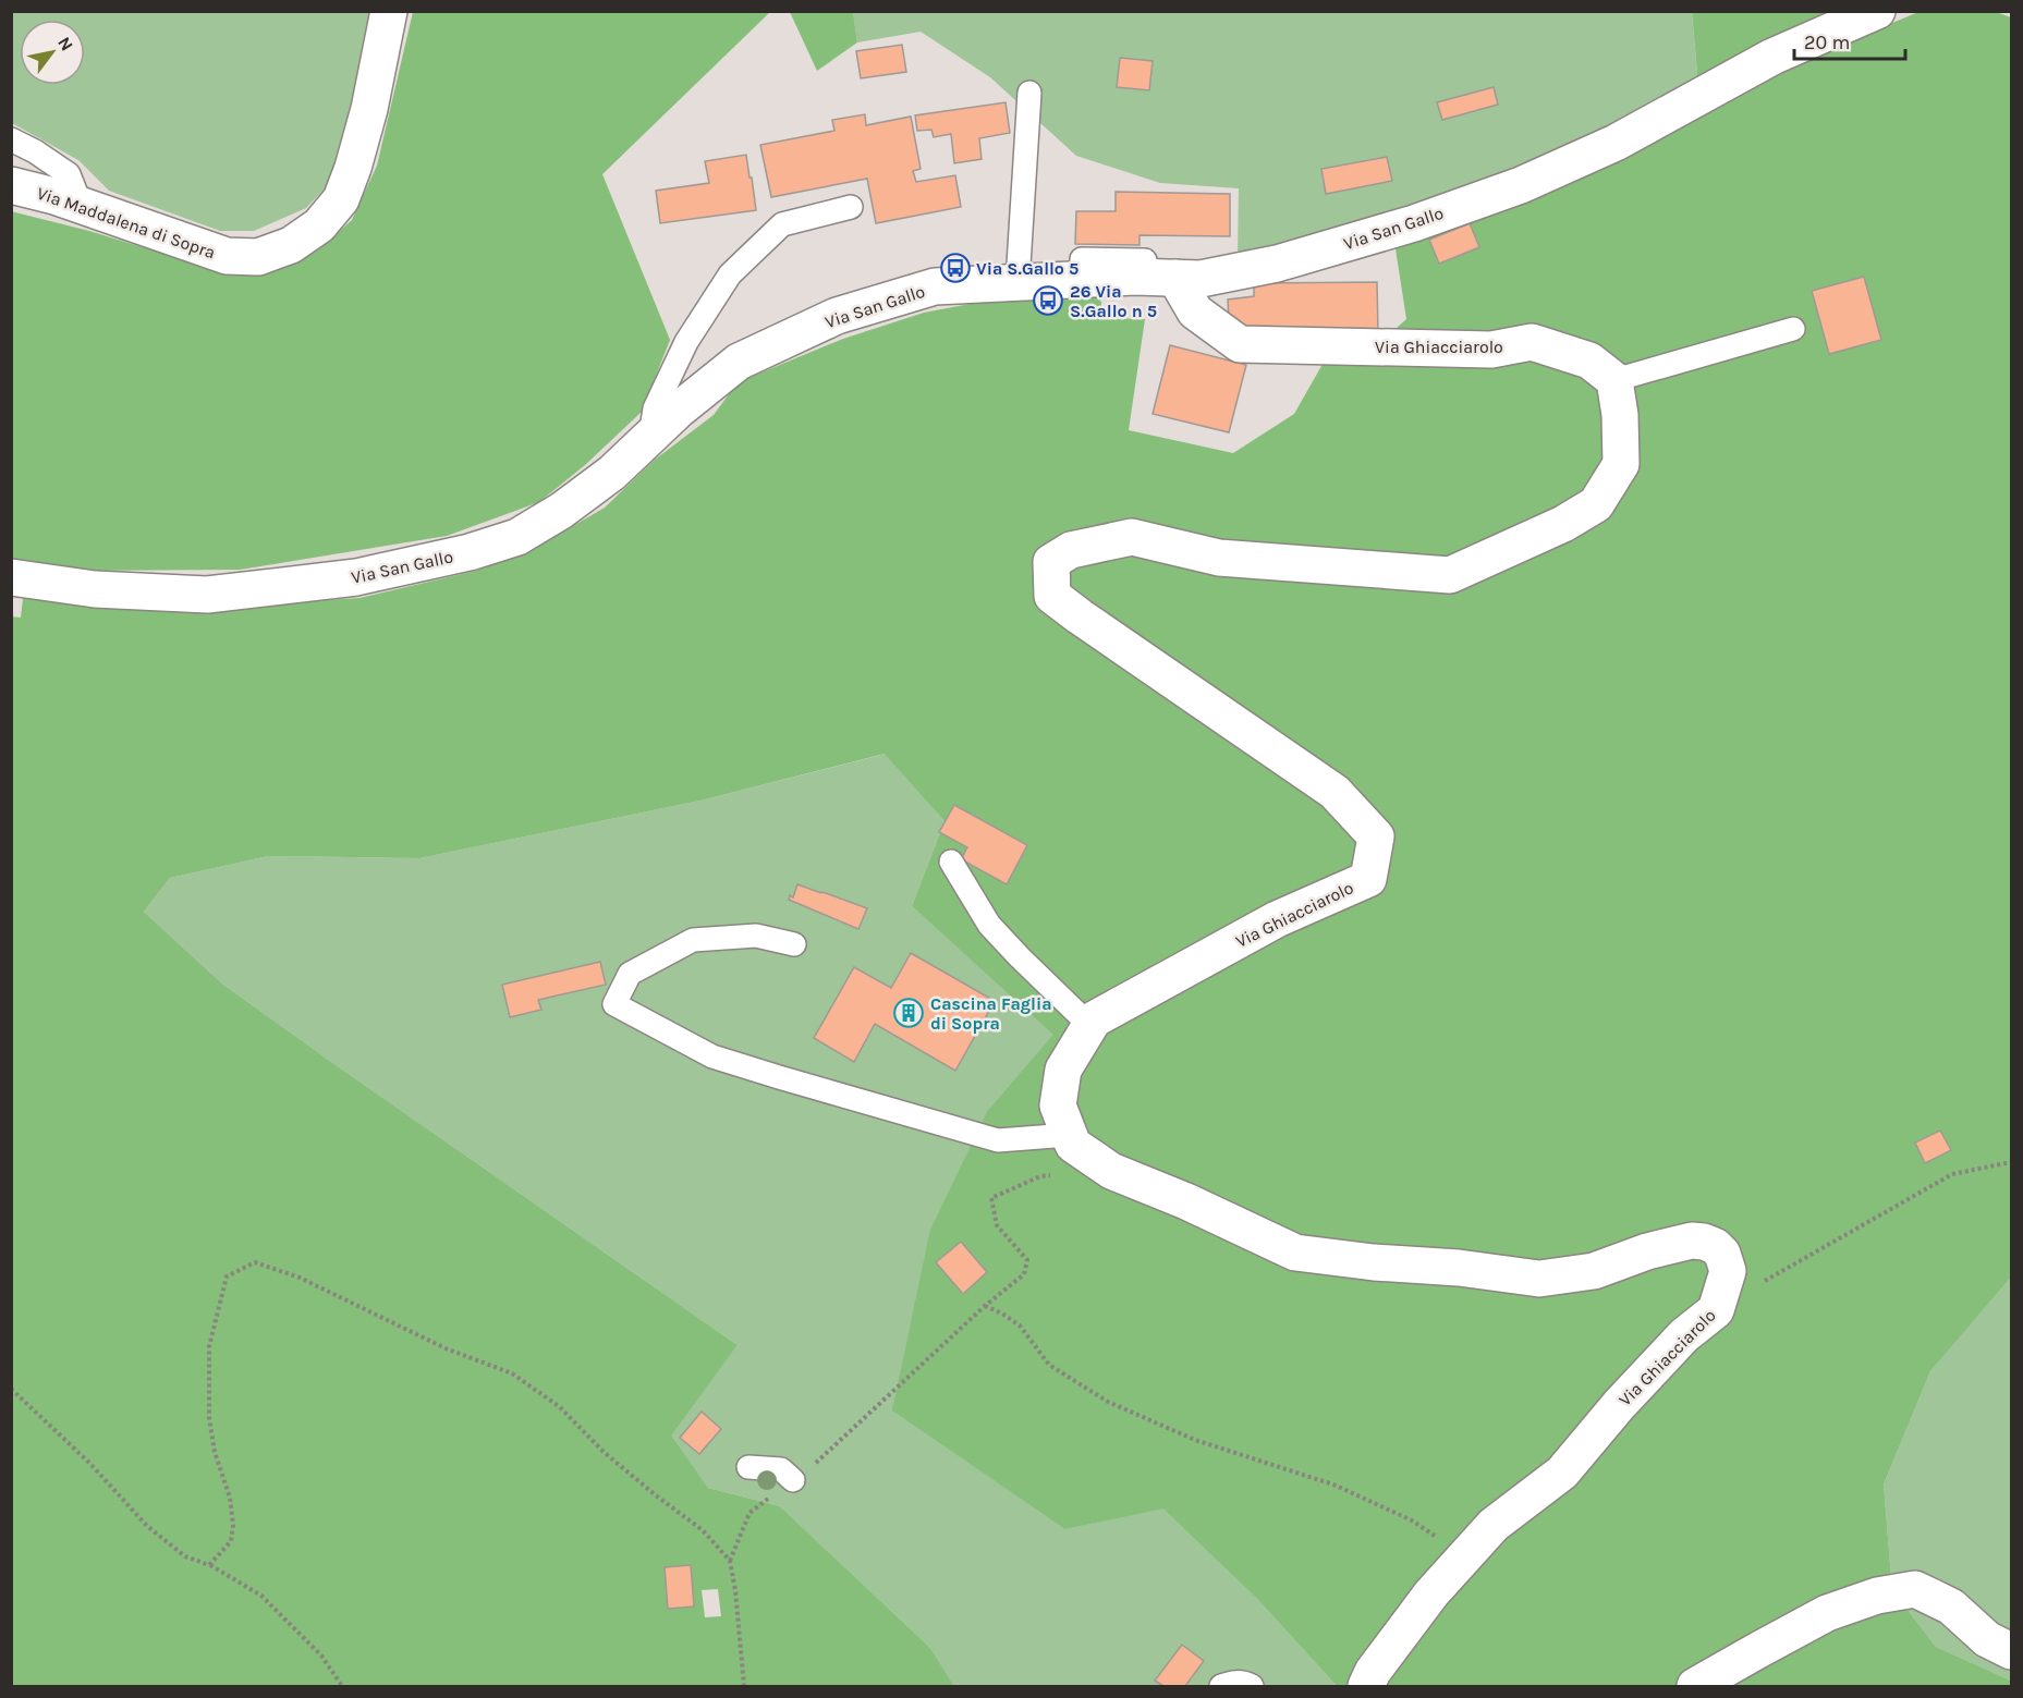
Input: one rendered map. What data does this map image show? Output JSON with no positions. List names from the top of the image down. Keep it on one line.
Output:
{"streets":{"street":["Via Maddalena di Sopra","Via San Gallo","Via Ghiacciarolo"]},"crossings":[["Via San Gallo","Via Ghiacciarolo"]],"places":{"bus stop":["Via S.Gallo 5","26 Via S.Gallo n 5"],"building":["Cascina Faglia di Sopra"]},"scale_bar":"20 m","north":"top right"}
